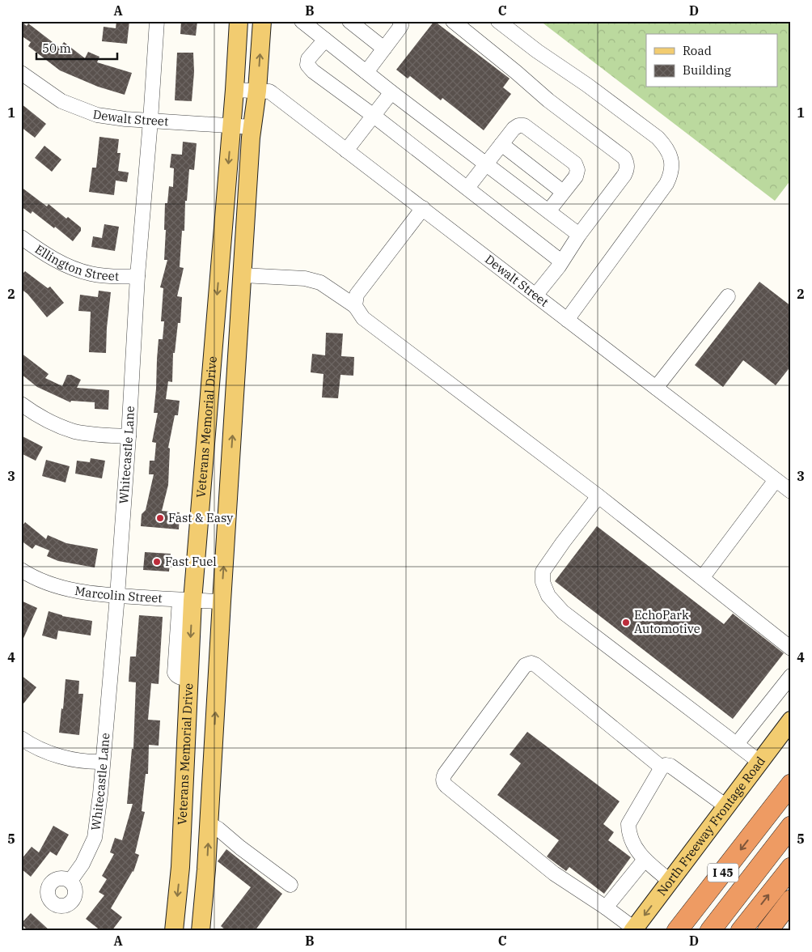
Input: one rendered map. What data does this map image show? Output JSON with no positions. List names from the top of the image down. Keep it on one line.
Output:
{"streets":{"highway":["I 45"],"main road":["Veterans Memorial Drive","North Freeway Frontage Road"],"street":["Dewalt Street","Ellington Street","Whitecastle Lane","Marcolin Street"]},"crossings":[["Dewalt Street","Veterans Memorial Drive"],["Dewalt Street","Whitecastle Lane"],["Ellington Street","Whitecastle Lane"],["Veterans Memorial Drive","Marcolin Street"],["Whitecastle Lane","Marcolin Street"]],"places":["Fast & Easy","Fast Fuel","EchoPark Automotive"],"legend":["Road","Building"],"scale_bar":"50 m","grid":{"columns":["A","B","C","D"],"rows":["1","2","3","4","5"]}}
